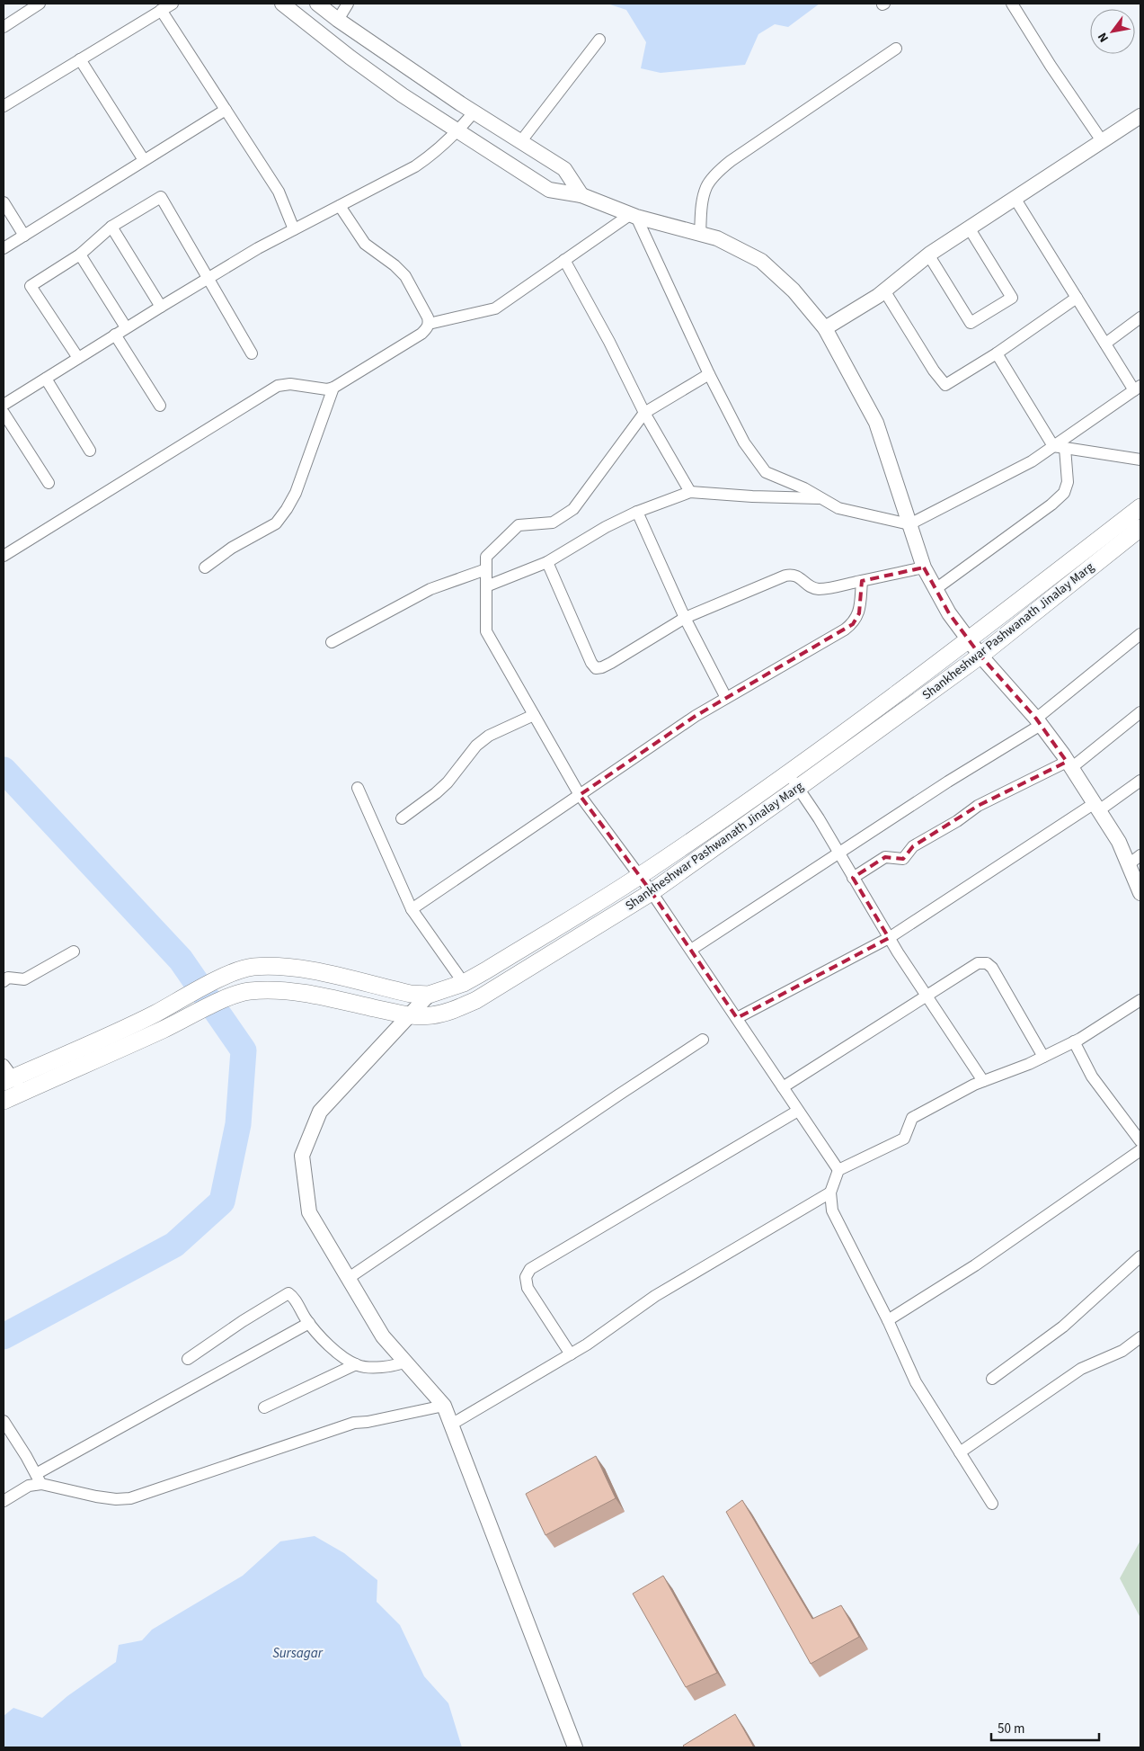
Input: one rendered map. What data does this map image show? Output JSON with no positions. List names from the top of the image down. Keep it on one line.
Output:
{"streets":{"main road":["Shankheshwar Pashwanath Jinalay Marg"]},"water":["Sursagar"],"scale_bar":"50 m","north":"bottom left"}
